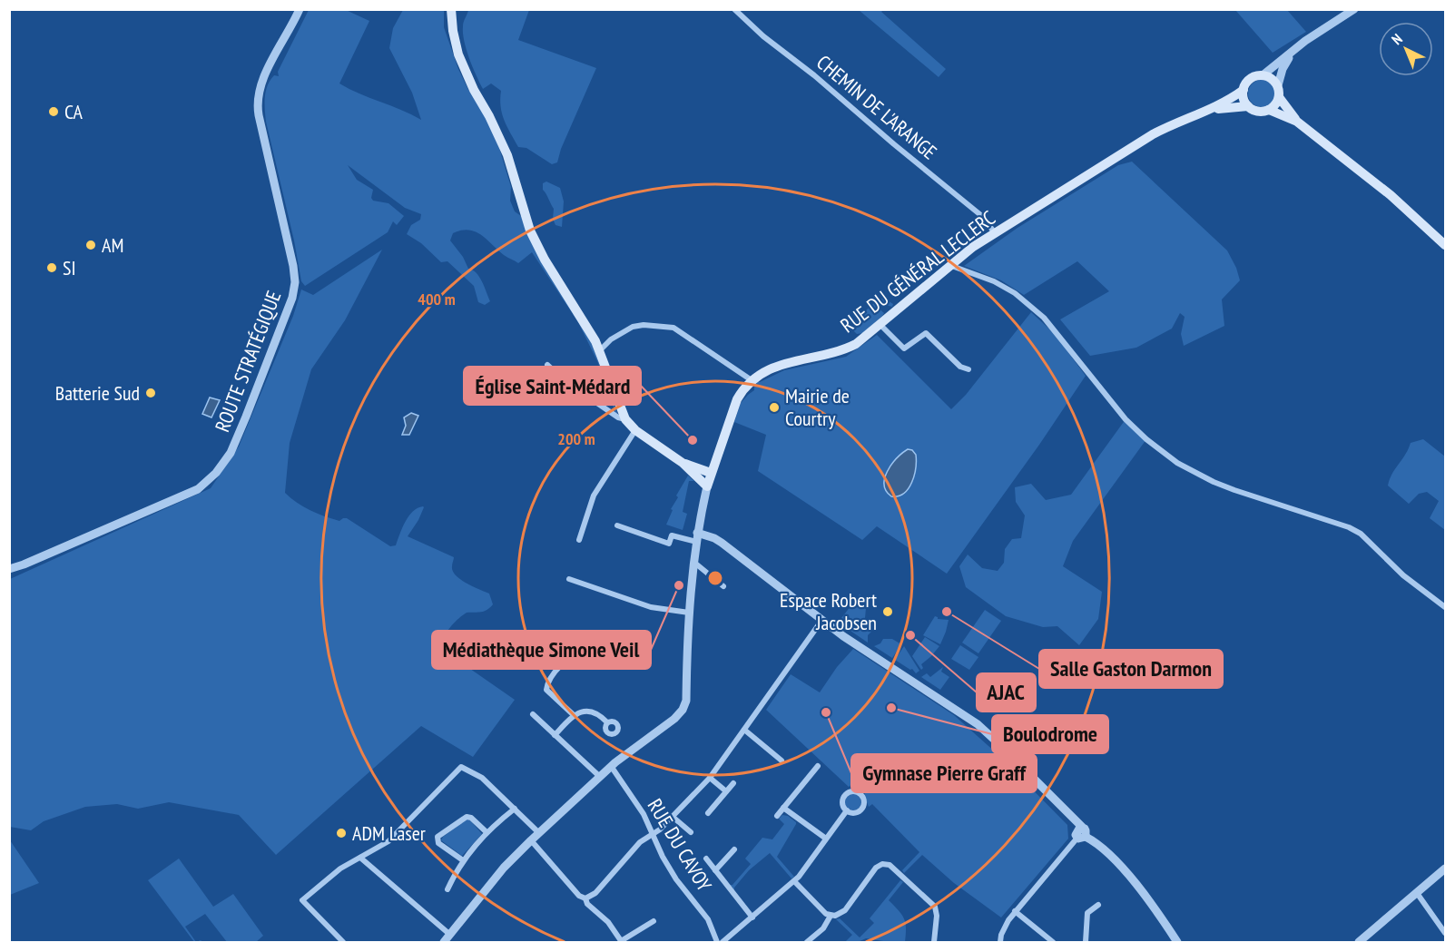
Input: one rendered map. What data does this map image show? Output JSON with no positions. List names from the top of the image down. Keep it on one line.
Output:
{"streets":{"main road":["RUE DU GÉNÉRAL LECLERC"],"street":["CHEMIN DE L'ARANGE","ROUTE STRATÉGIQUE","RUE DU CAVOY"]},"crossings":[["CHEMIN DE L'ARANGE","RUE DU GÉNÉRAL LECLERC"],["RUE DU GÉNÉRAL LECLERC","RUE DU CAVOY"]],"places":["CA","AM","SI","Batterie Sud","Mairie de Courtry","Église Saint-Médard","Médiathèque Simone Veil","Espace Robert Jacobsen","Salle Gaston Darmon","AJAC","Boulodrome","Gymnase Pierre Graff","ADM Laser"],"north":"top left","rings":["400 m","200 m"]}
